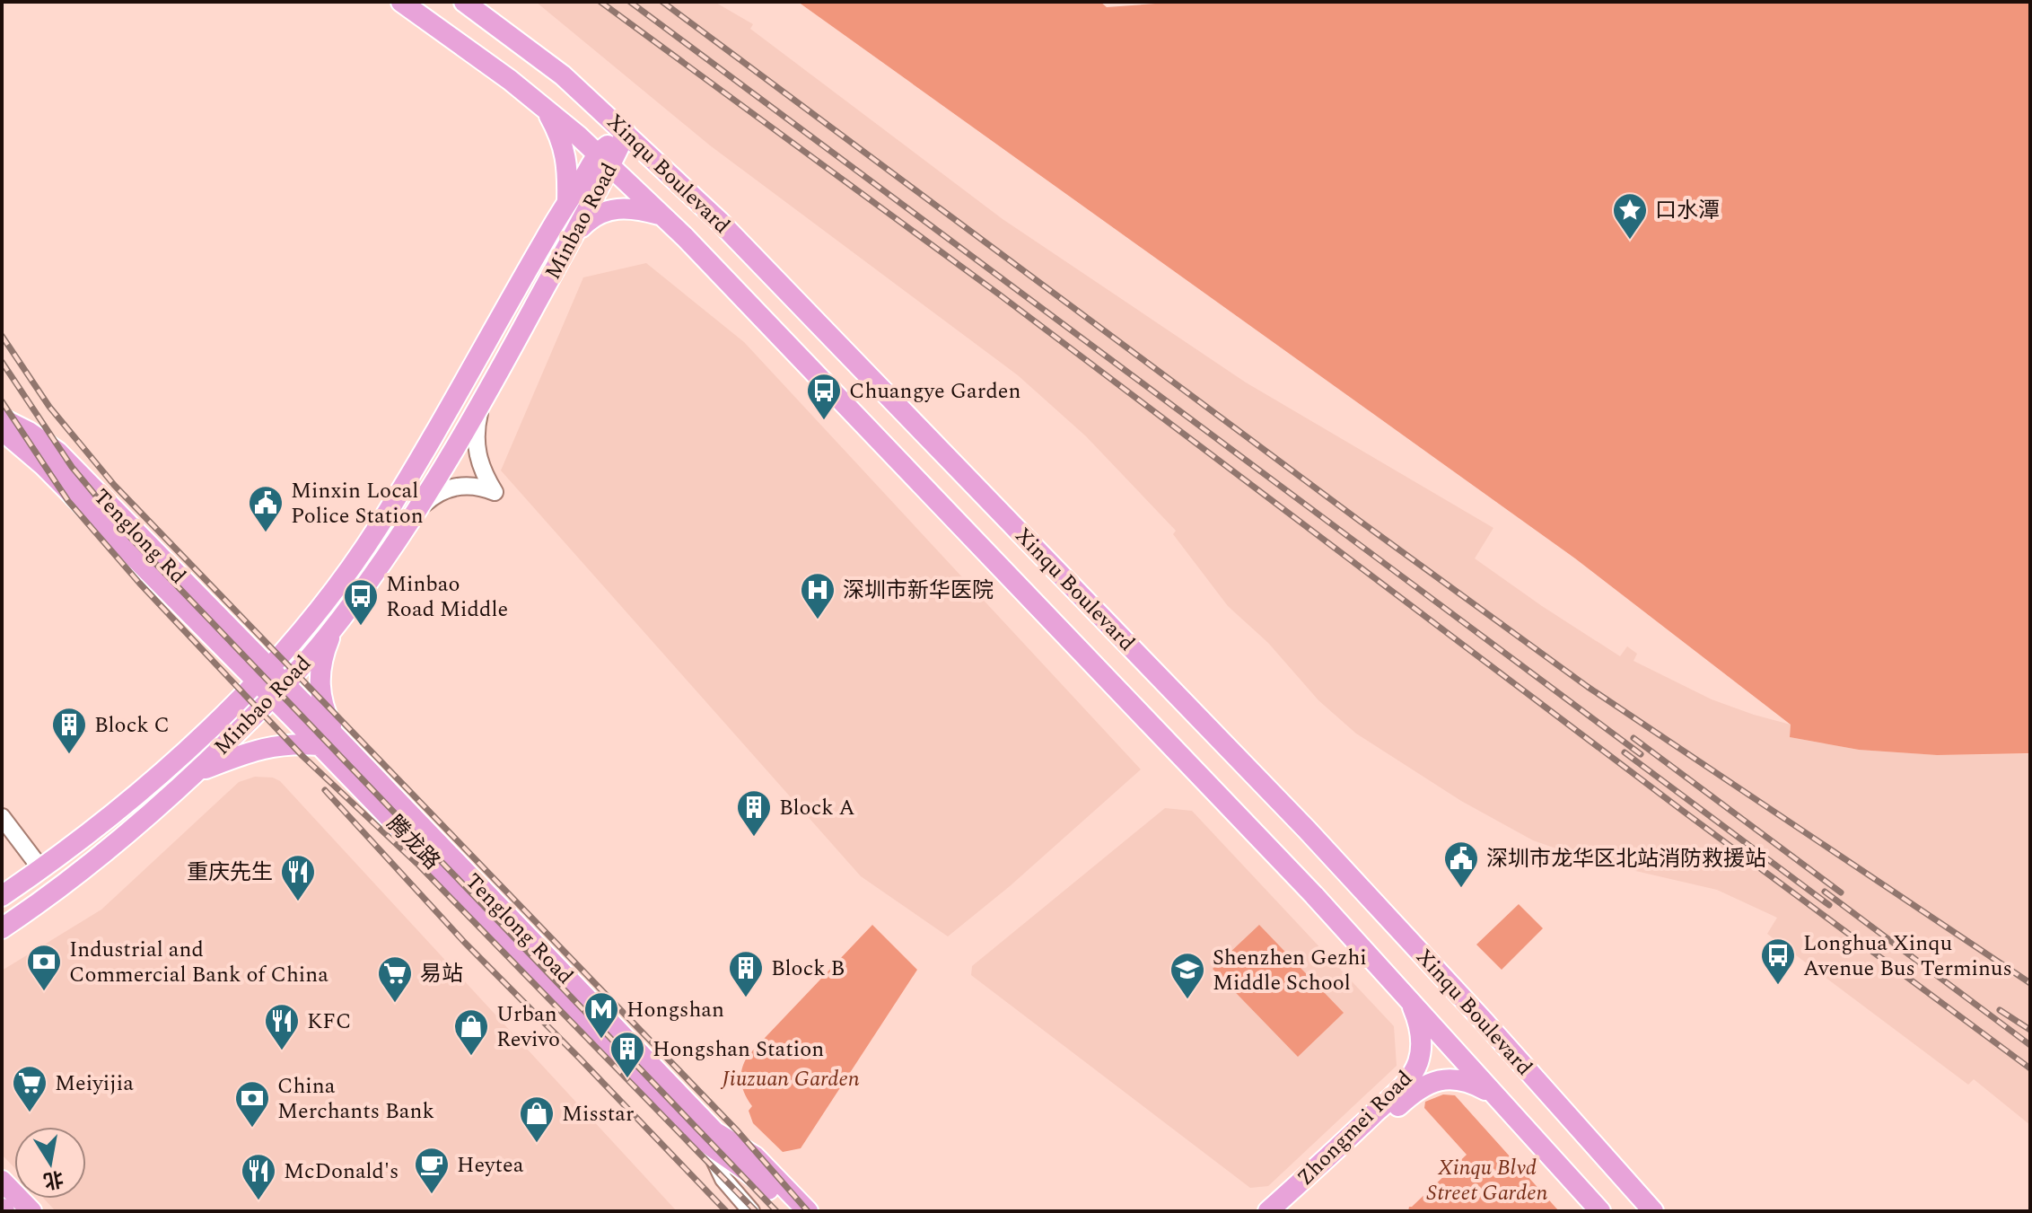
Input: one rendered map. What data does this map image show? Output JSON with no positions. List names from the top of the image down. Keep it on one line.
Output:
{"streets":{"main road":["Xinqu Boulevard","Minbao Road","Tenglong Rd","腾龙路","Tenglong Road","Zhongmei Road"]},"crossings":[["Xinqu Boulevard","Minbao Road"],["Xinqu Boulevard","Zhongmei Road"],["Minbao Road","Tenglong Rd"],["Minbao Road","腾龙路"],["Minbao Road","Tenglong Road"],["Tenglong Rd","腾龙路"],["腾龙路","Tenglong Road"]],"parks":["Jiuzuan Garden","Xinqu Blvd Street Garden"],"places":{"place":["口水潭"],"bus stop":["Chuangye Garden","Minbao Road Middle","Longhua Xinqu Avenue Bus Terminus"],"public building":["Minxin Local Police Station","深圳市龙华区北站消防救援站"],"hospital":["深圳市新华医院"],"building":["Block C","Block A","Block B","Hongshan Station"],"restaurant":["重庆先生","KFC","McDonald's"],"bank":["Industrial and Commercial Bank of China","China Merchants Bank"],"school or university":["Shenzhen Gezhi Middle School"],"supermarket":["易站","Meiyijia"],"metro station":["Hongshan"],"shop":["Urban Revivo","Misstar"],"cafe":["Heytea"]},"north":"bottom"}
